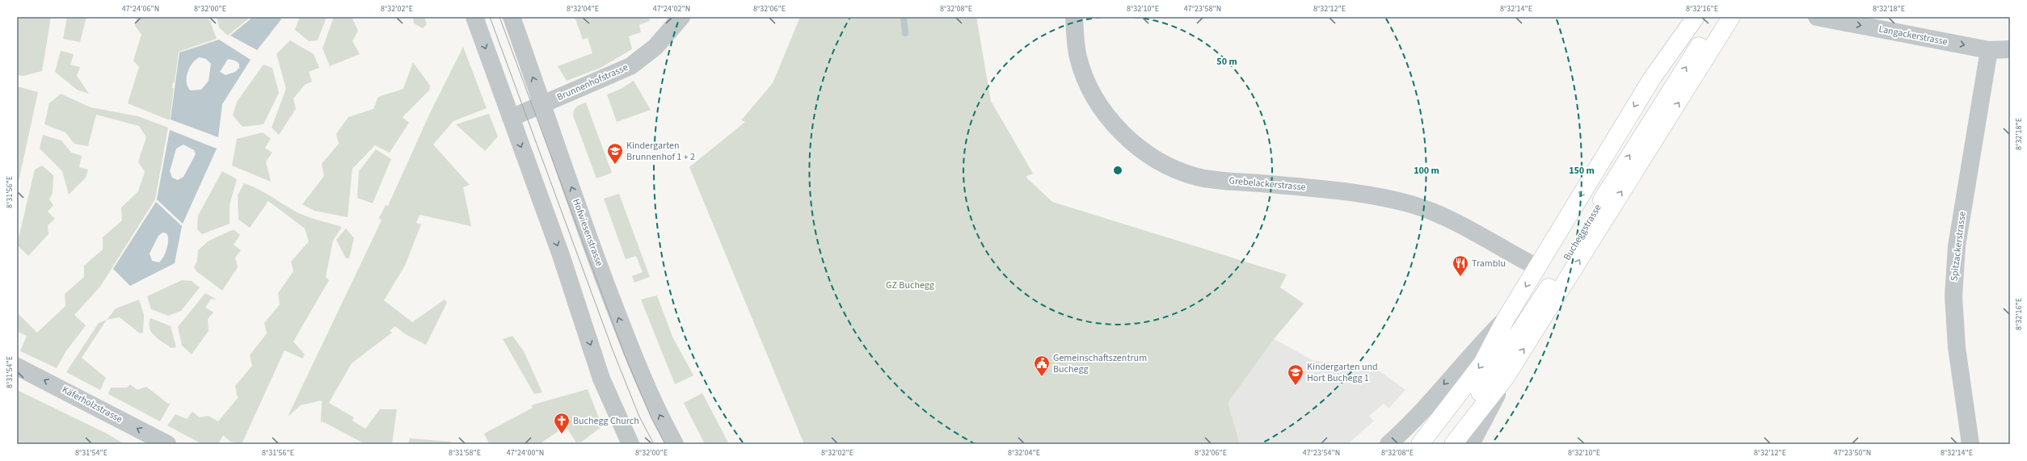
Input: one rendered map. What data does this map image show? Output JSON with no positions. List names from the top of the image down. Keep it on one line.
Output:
{"streets":{"main road":["Bucheggstrasse"],"street":["Langackerstrasse","Brunnenhofstrasse","Grebelackerstrasse","Hofwiesenstrasse","Spitzackerstrasse","Käferholzstrasse"]},"crossings":[["Langackerstrasse","Spitzackerstrasse"],["Brunnenhofstrasse","Hofwiesenstrasse"]],"one_way":["Langackerstrasse","Käferholzstrasse"],"parks":["GZ Buchegg"],"places":{"school or university":["Kindergarten Brunnenhof 1 + 2","Kindergarten und Hort Buchegg 1"],"restaurant":["Tramblu"],"public building":["Gemeinschaftszentrum Buchegg"],"church":["Buchegg Church"]},"coordinates":["47°24'06\"N","8°32'00\"E","8°32'02\"E","8°32'04\"E","47°24'02\"N","8°32'06\"E","8°32'08\"E","8°32'10\"E","47°23'58\"N","8°32'12\"E","8°32'14\"E","8°32'16\"E","8°32'18\"E","8°31'56\"E","8°31'54\"E","8°31'58\"E","47°24'00\"N","47°23'54\"N","47°23'50\"N"],"rings":["50 m","100 m","150 m"]}
